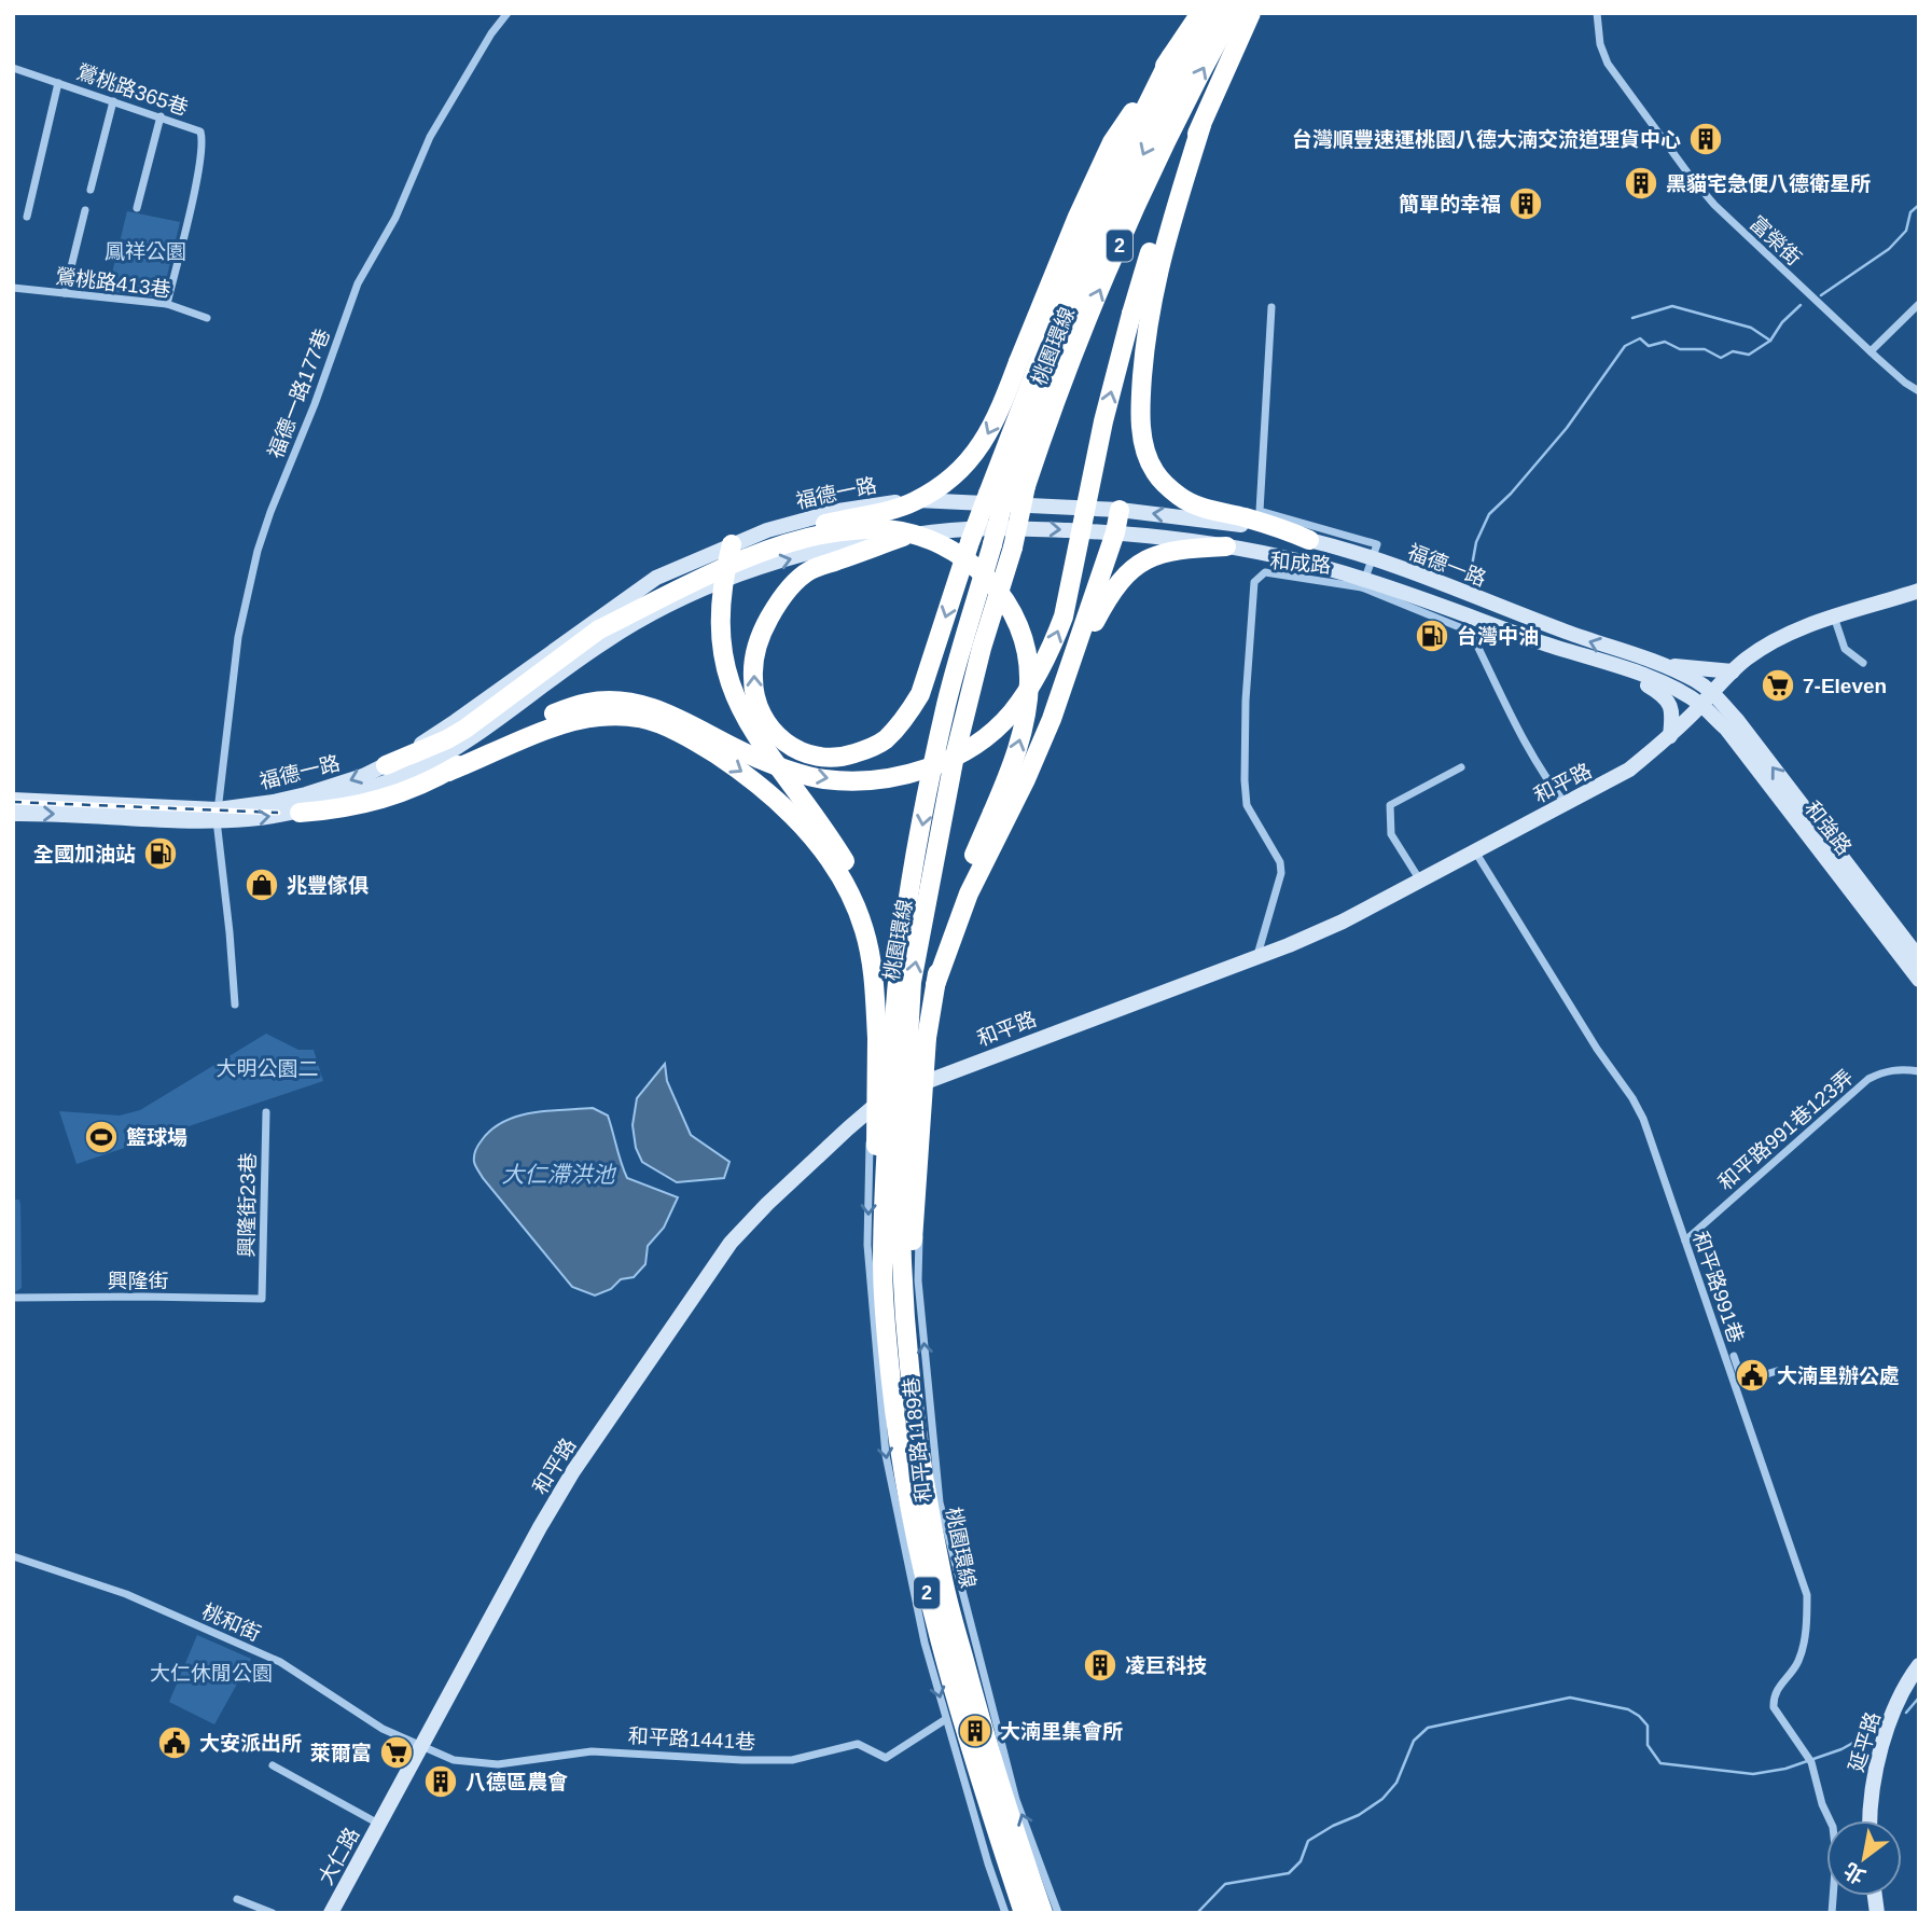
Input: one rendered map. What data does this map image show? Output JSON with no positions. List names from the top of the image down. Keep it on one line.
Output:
{"streets":{"highway":["2","桃園環線"],"main road":["福德一路","和平路","和強路","延平路","大仁路"],"street":["鶯桃路365巷","富榮街","鶯桃路413巷","福德一路177巷","和成路","和平路991巷123弄","興隆街23巷","興隆街","和平路991巷","和平路1189巷","桃和街","和平路1441巷"]},"crossings":[["鶯桃路365巷","鶯桃路413巷"],["福德一路177巷","福德一路"],["福德一路","和成路"],["福德一路","和平路"],["福德一路","和強路"],["和成路","和平路"],["和平路","和強路"],["和平路","和平路991巷"],["和平路","和平路1189巷"],["和平路","桃和街"],["和平路","和平路1441巷"],["和平路","大仁路"],["和平路991巷123弄","和平路991巷"],["興隆街23巷","興隆街"],["和平路1189巷","和平路1441巷"],["桃和街","和平路1441巷"]],"water":["大仁滯洪池"],"parks":["鳳祥公園","大明公園二","大仁休閒公園"],"places":{"building":["台灣順豐速運桃園八德大湳交流道理貨中心","黑貓宅急便八德衛星所","簡單的幸福","凌巨科技","大湳里集會所","八德區農會"],"fuel station":["台灣中油","全國加油站"],"supermarket":["7-Eleven","萊爾富"],"shop":["兆豐傢俱"],"sports":["籃球場"],"public building":["大湳里辦公處","大安派出所"]},"north":"bottom left"}
